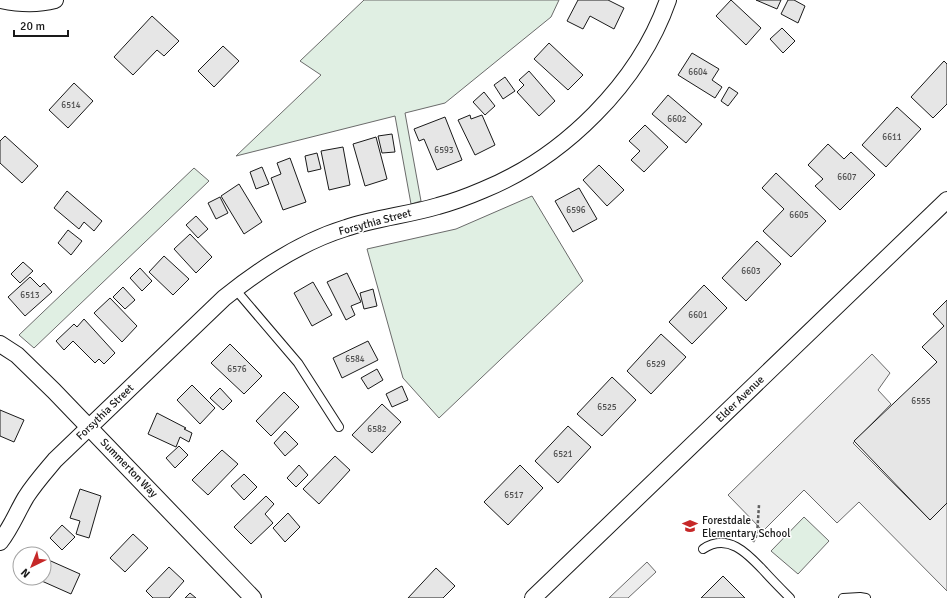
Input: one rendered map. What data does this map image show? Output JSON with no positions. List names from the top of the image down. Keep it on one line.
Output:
{"streets":{"street":["Forsythia Street","Elder Avenue","Summerton Way"]},"crossings":[["Forsythia Street","Summerton Way"]],"places":{"school or university":["Forestdale Elementary School"]},"house_numbers":["6604","6514","6602","6611","6593","6607","6596","6605","6603","6513","6601","6584","6529","6576","6555","6525","6582","6521","6517"],"scale_bar":"20 m","north":"bottom left"}
